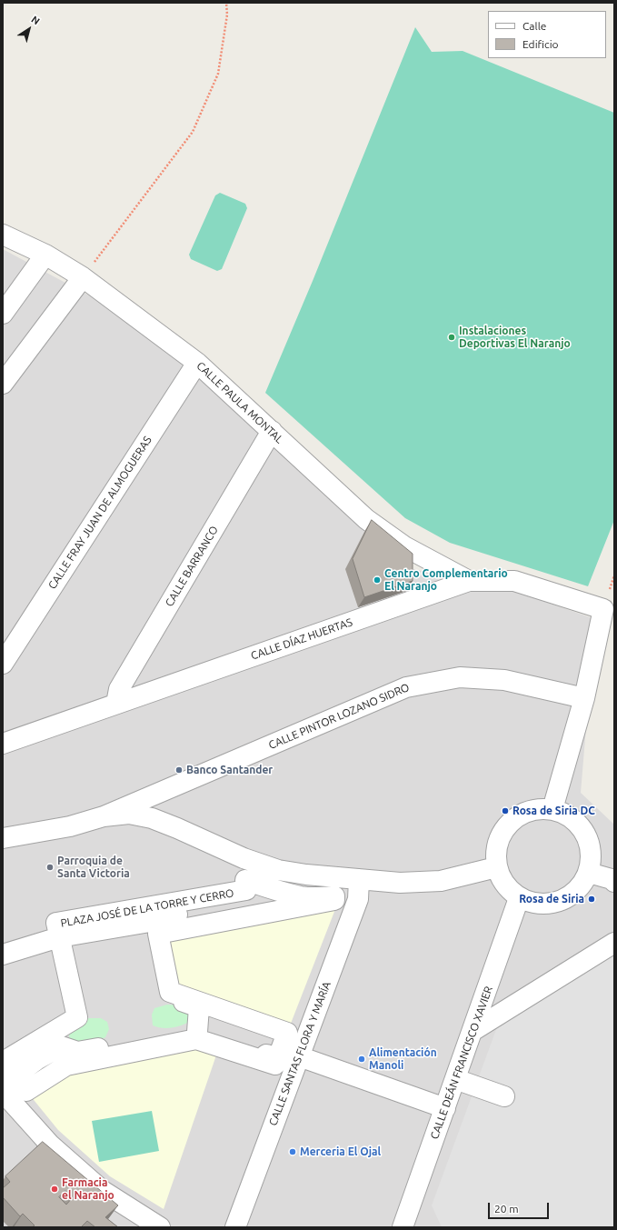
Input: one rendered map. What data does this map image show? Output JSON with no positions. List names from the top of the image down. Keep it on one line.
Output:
{"streets":{"street":["CALLE PAULA MONTAL","CALLE FRAY JUAN DE ALMOGUERAS","CALLE BARRANCO","CALLE DÍAZ HUERTAS","CALLE PINTOR LOZANO SIDRO","PLAZA JOSÉ DE LA TORRE Y CERRO","CALLE SANTAS FLORA Y MARÍA","CALLE DEÁN FRANCISCO XAVIER"]},"crossings":[["CALLE PAULA MONTAL","CALLE FRAY JUAN DE ALMOGUERAS"],["CALLE PAULA MONTAL","CALLE BARRANCO"],["CALLE PAULA MONTAL","CALLE DÍAZ HUERTAS"],["CALLE BARRANCO","CALLE DÍAZ HUERTAS"],["CALLE DÍAZ HUERTAS","CALLE PINTOR LOZANO SIDRO"]],"places":["Instalaciones Deportivas El Naranjo","Centro Complementario El Naranjo","Banco Santander","Rosa de Siria DC","Parroquia de Santa Victoria","Rosa de Siria","Alimentación Manoli","Merceria El Ojal","Farmacia el Naranjo"],"legend":["Calle","Edificio"],"scale_bar":"20 m","north":"top right"}
